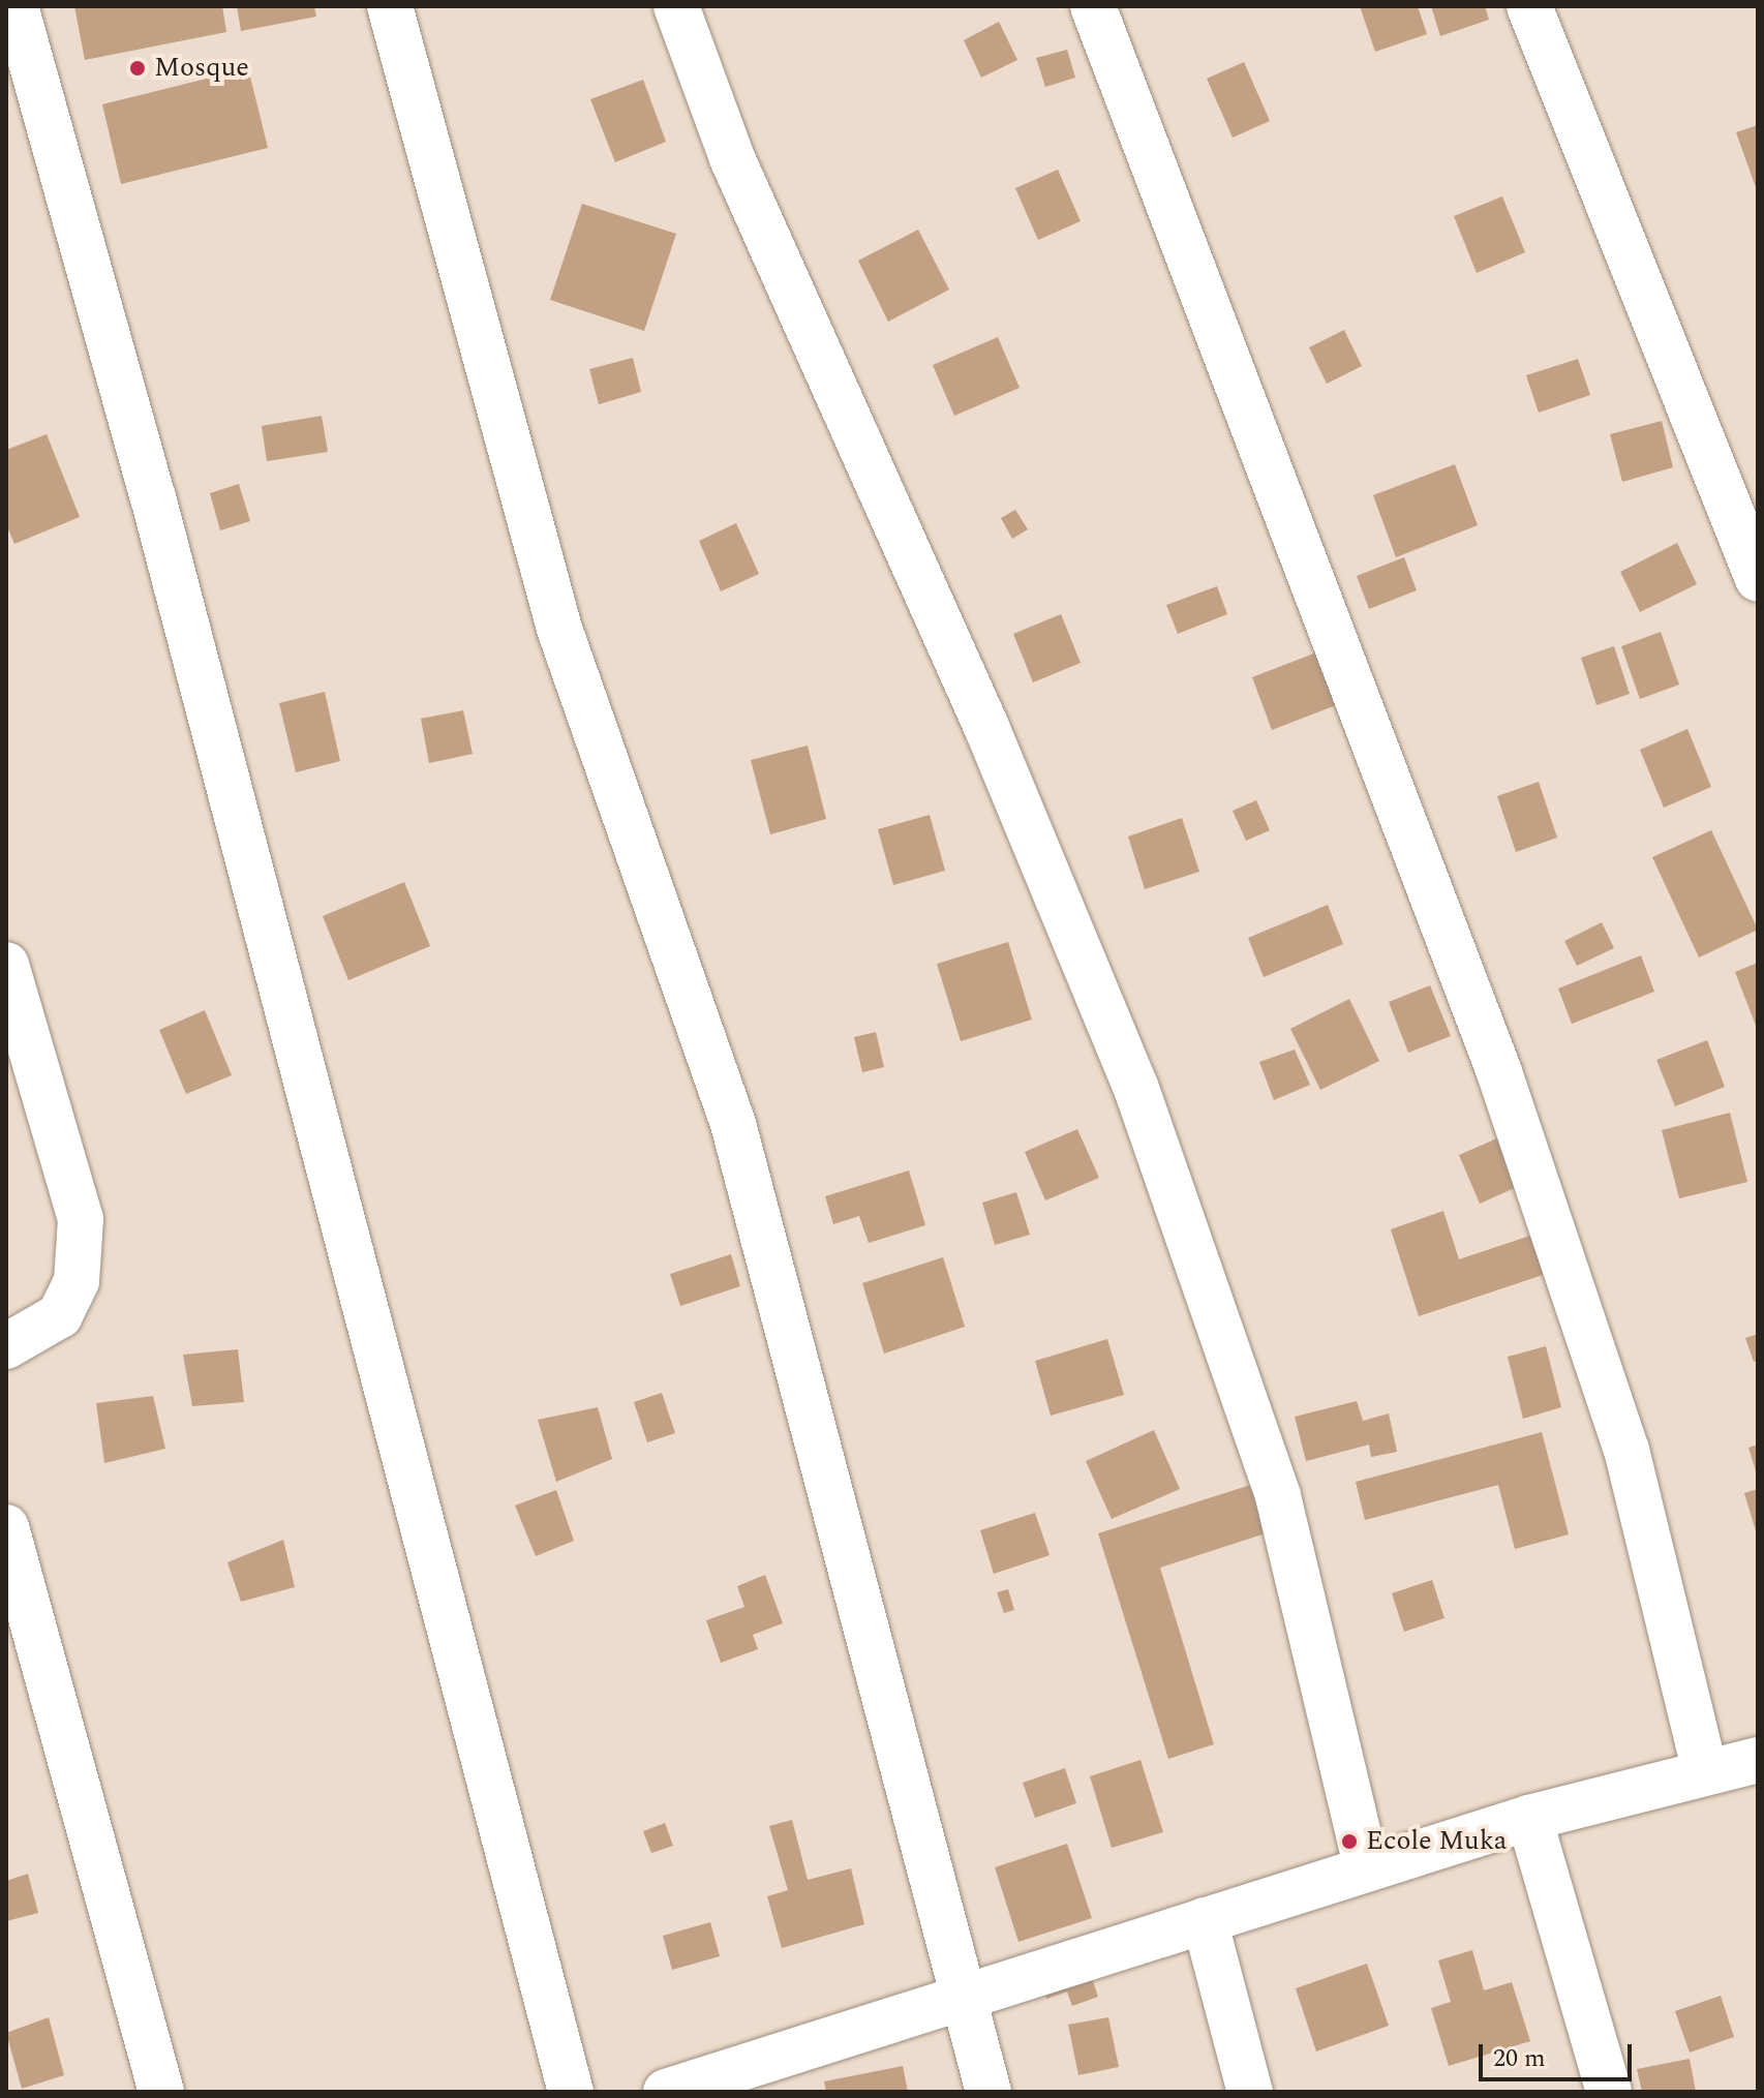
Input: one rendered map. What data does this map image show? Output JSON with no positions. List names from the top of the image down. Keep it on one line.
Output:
{"places":["Mosque","Ecole Muka"],"scale_bar":"20 m"}
